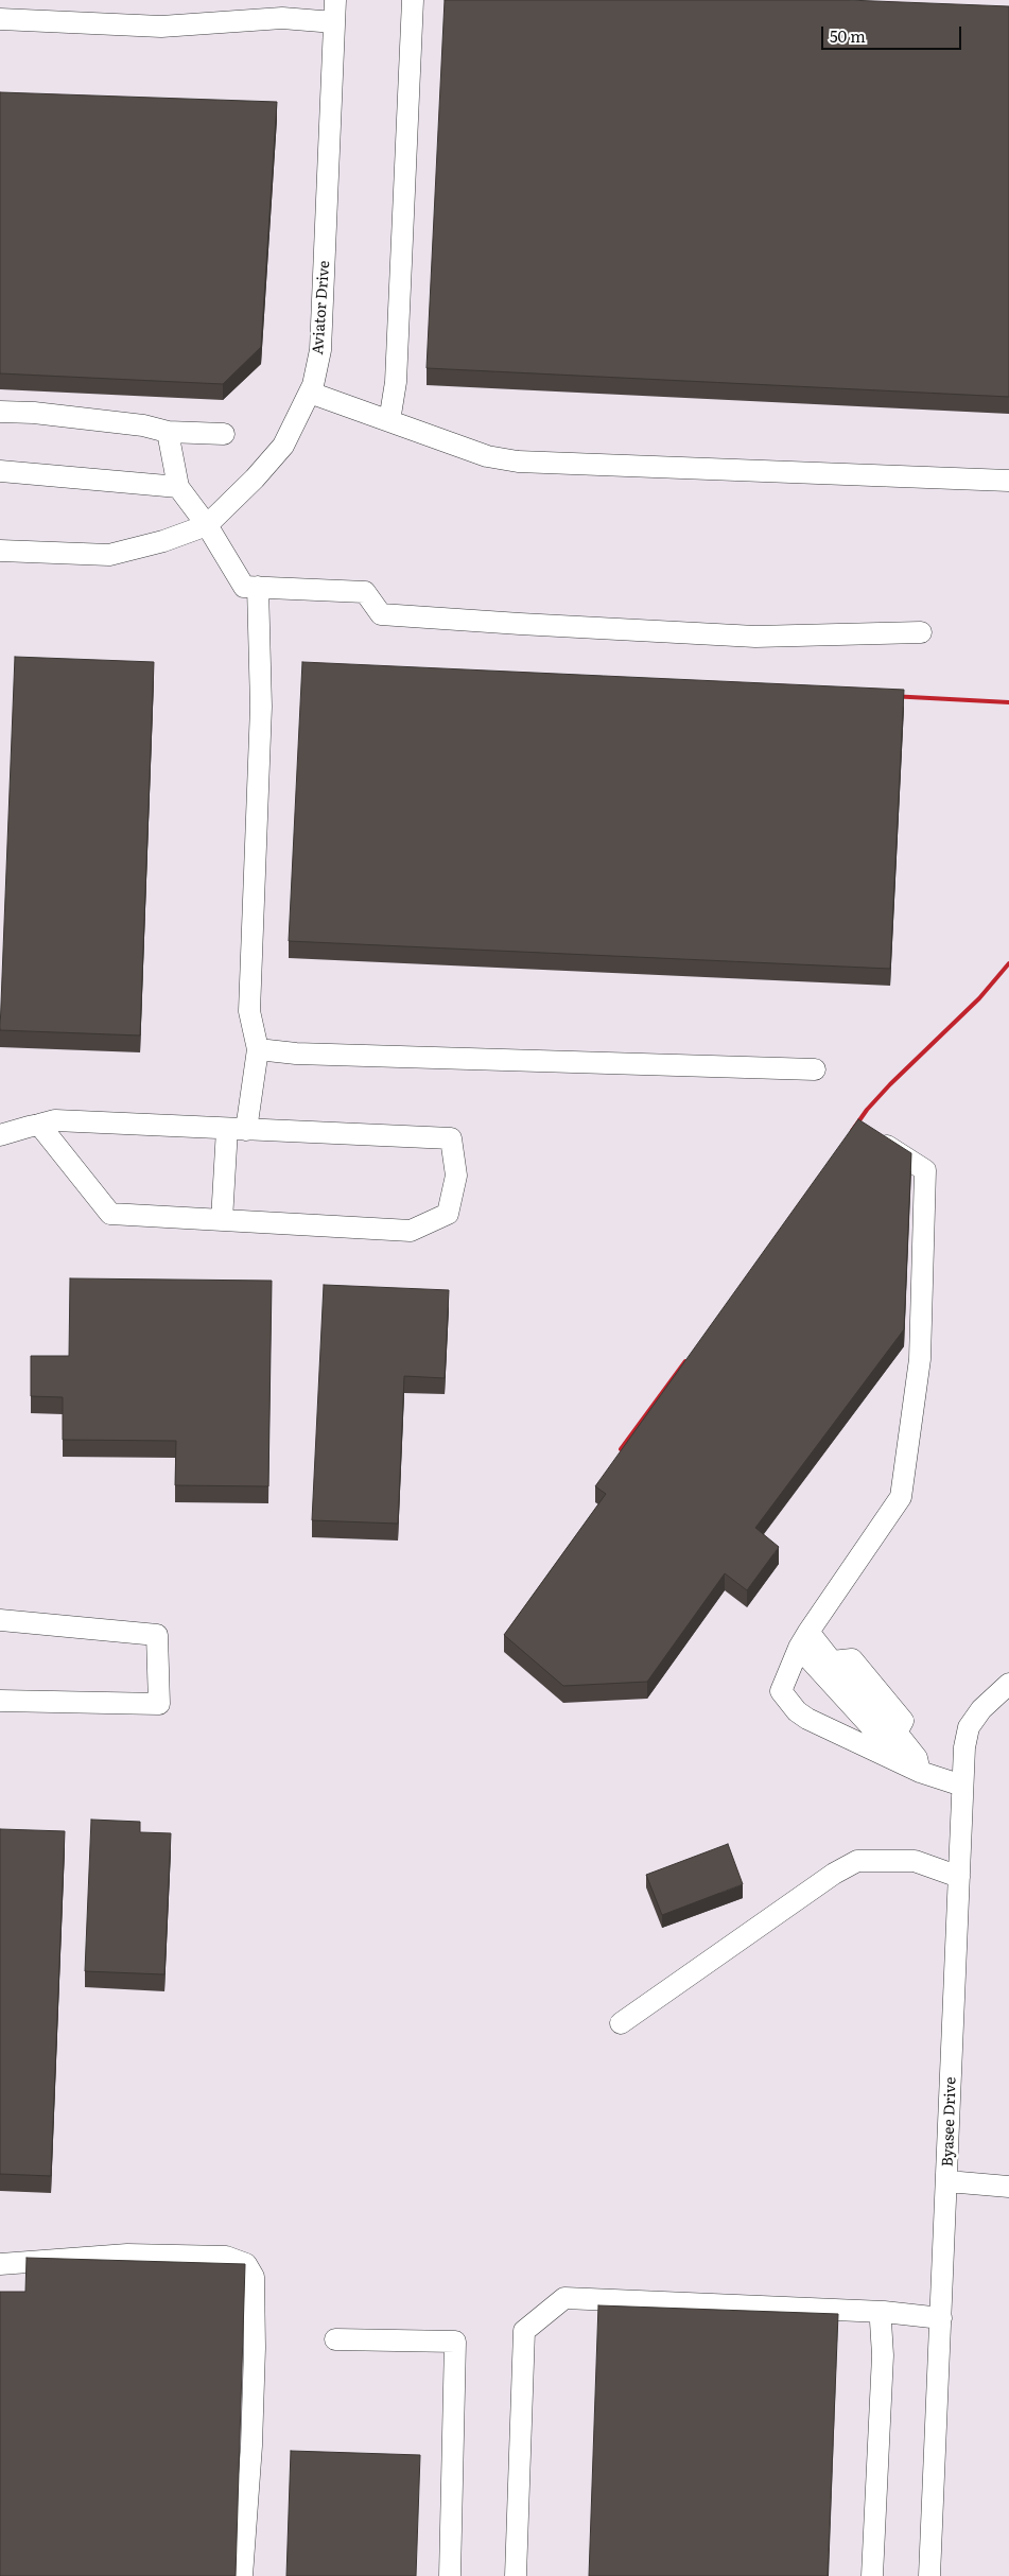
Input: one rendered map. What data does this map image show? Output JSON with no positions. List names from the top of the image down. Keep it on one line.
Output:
{"streets":{"street":["Aviator Drive","Byasee Drive"]},"scale_bar":"50 m"}
